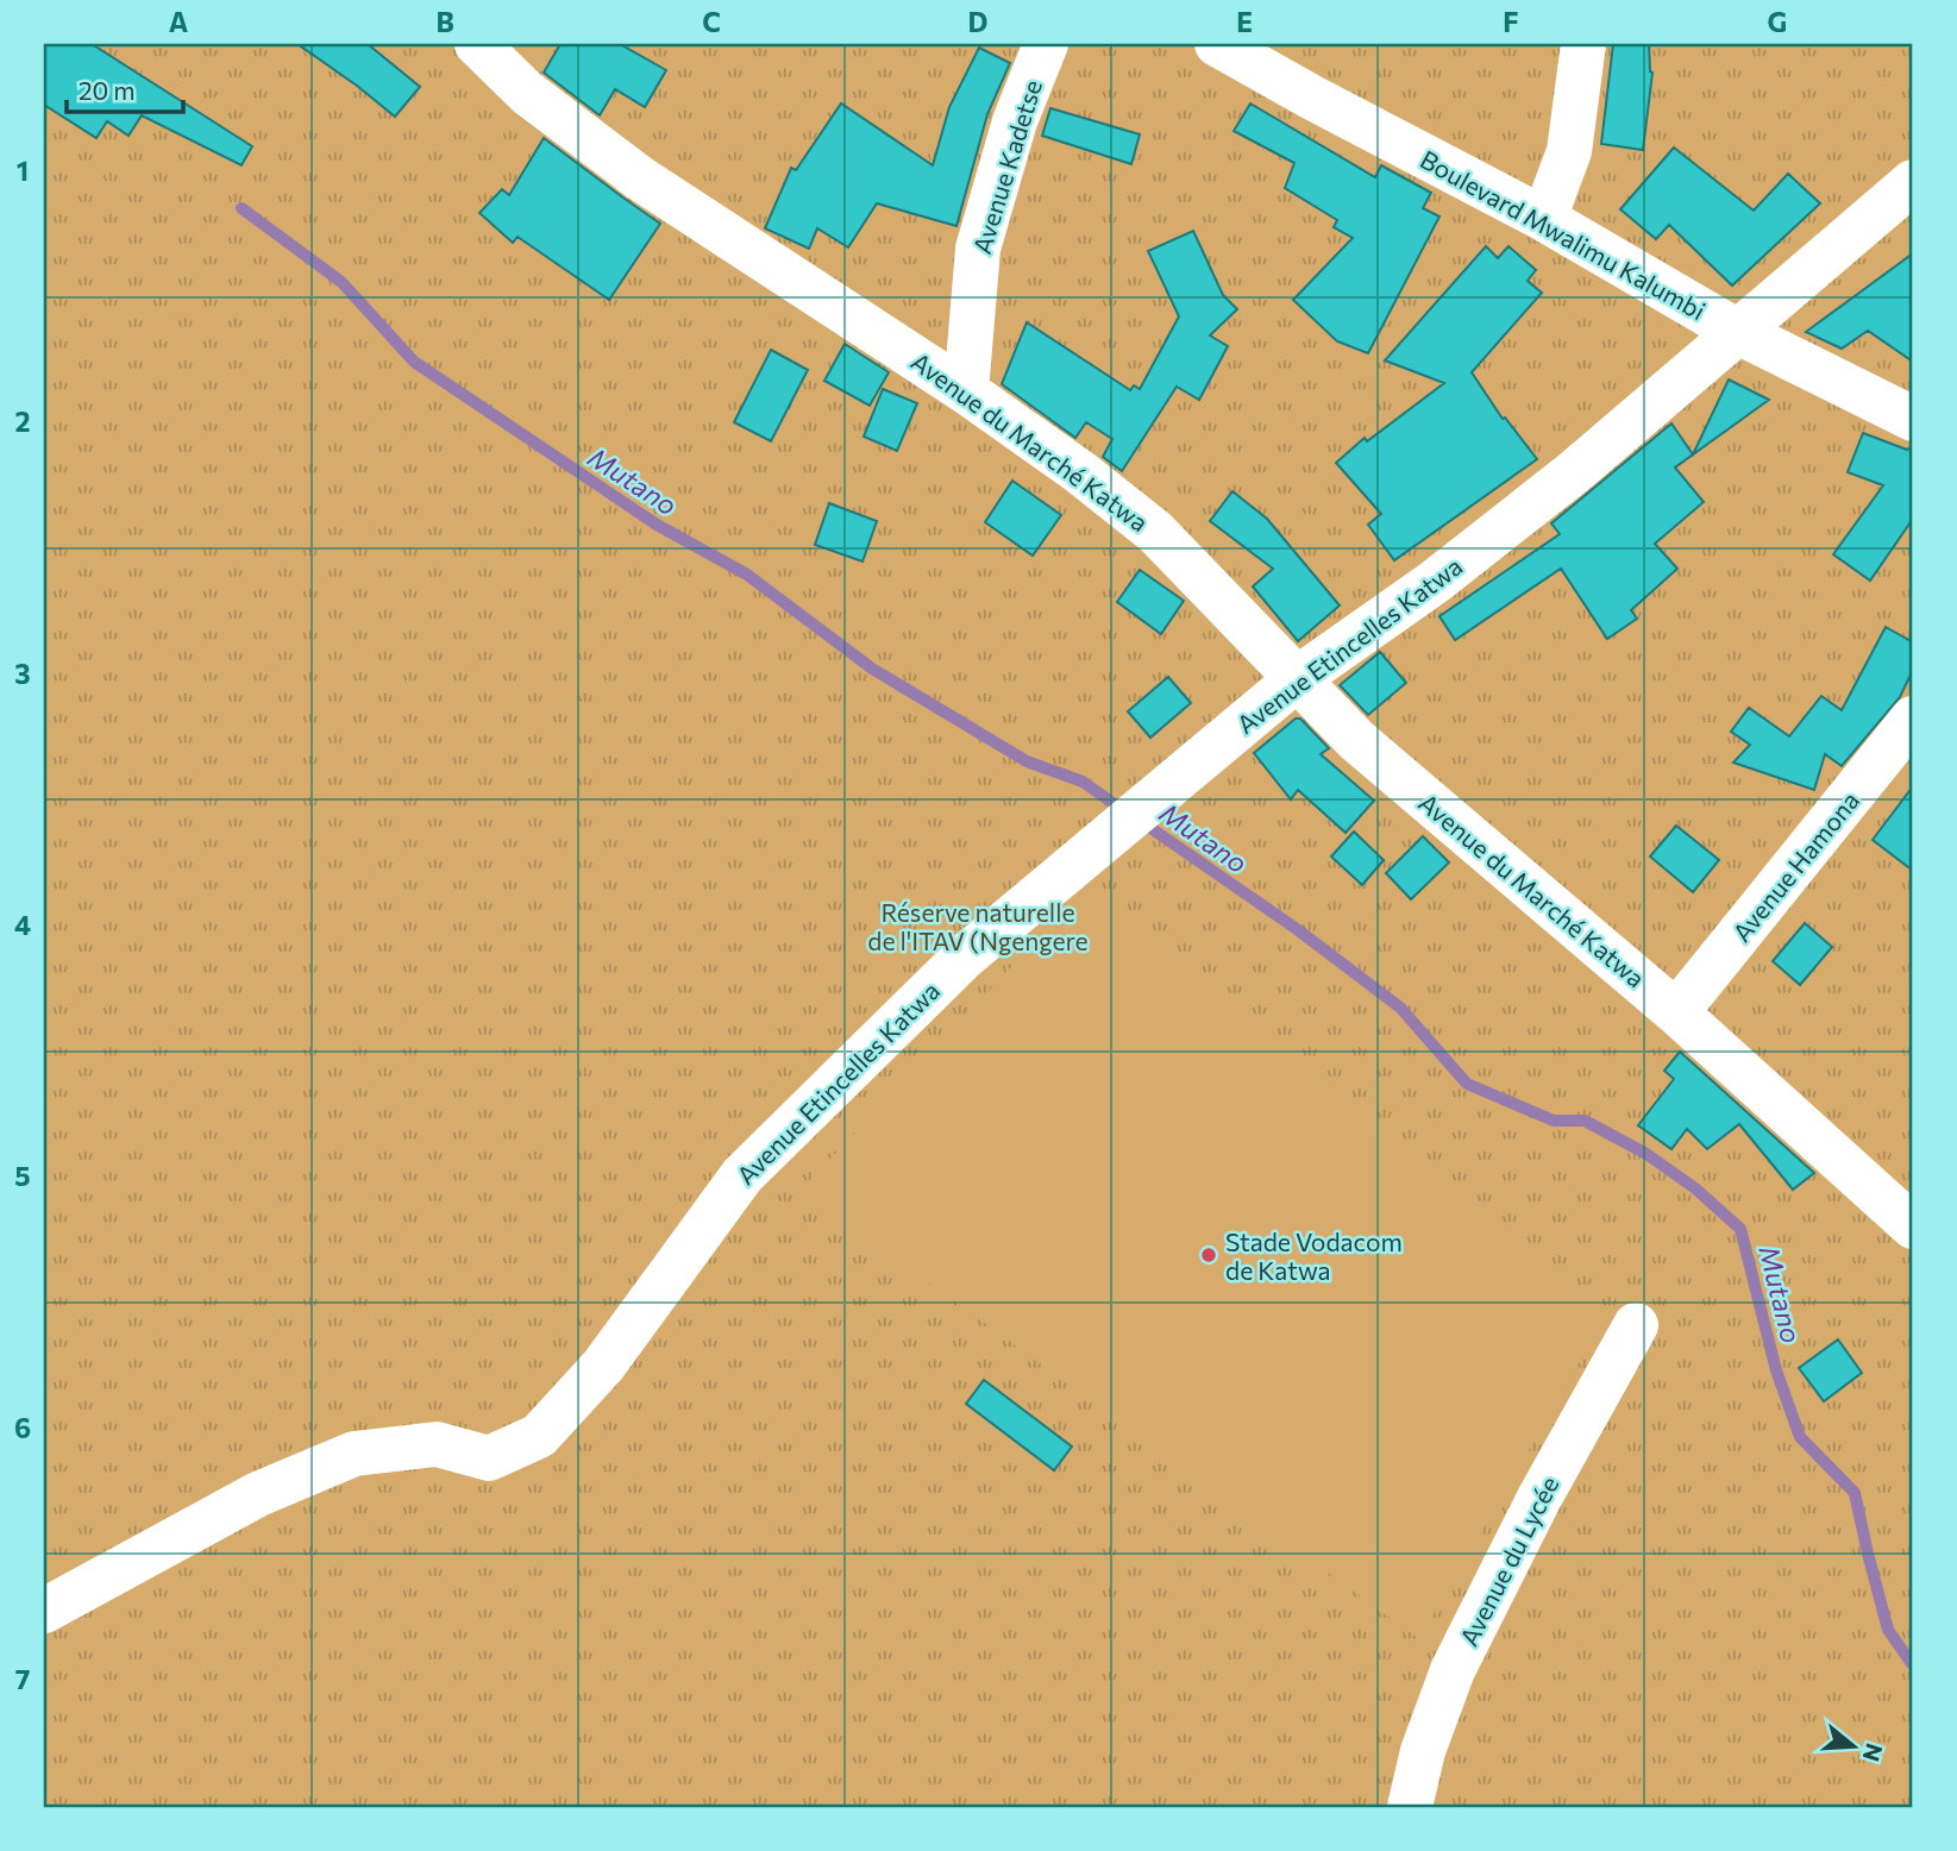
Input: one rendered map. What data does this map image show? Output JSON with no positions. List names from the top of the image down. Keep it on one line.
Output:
{"streets":{"street":["Avenue Kadetse","Boulevard Mwalimu Kalumbi","Avenue du Marché Katwa","Avenue Etincelles Katwa","Avenue Hamona","Avenue du Lycée"]},"crossings":[["Avenue Kadetse","Avenue du Marché Katwa"],["Boulevard Mwalimu Kalumbi","Avenue Etincelles Katwa"],["Avenue du Marché Katwa","Avenue Etincelles Katwa"],["Avenue du Marché Katwa","Avenue Hamona"]],"water":["Mutano"],"parks":["Réserve naturelle de l'ITAV (Ngengere"],"places":["Stade Vodacom de Katwa"],"scale_bar":"20 m","north":"right","grid":{"columns":["A","B","C","D","E","F","G"],"rows":["1","2","3","4","5","6","7"]}}
